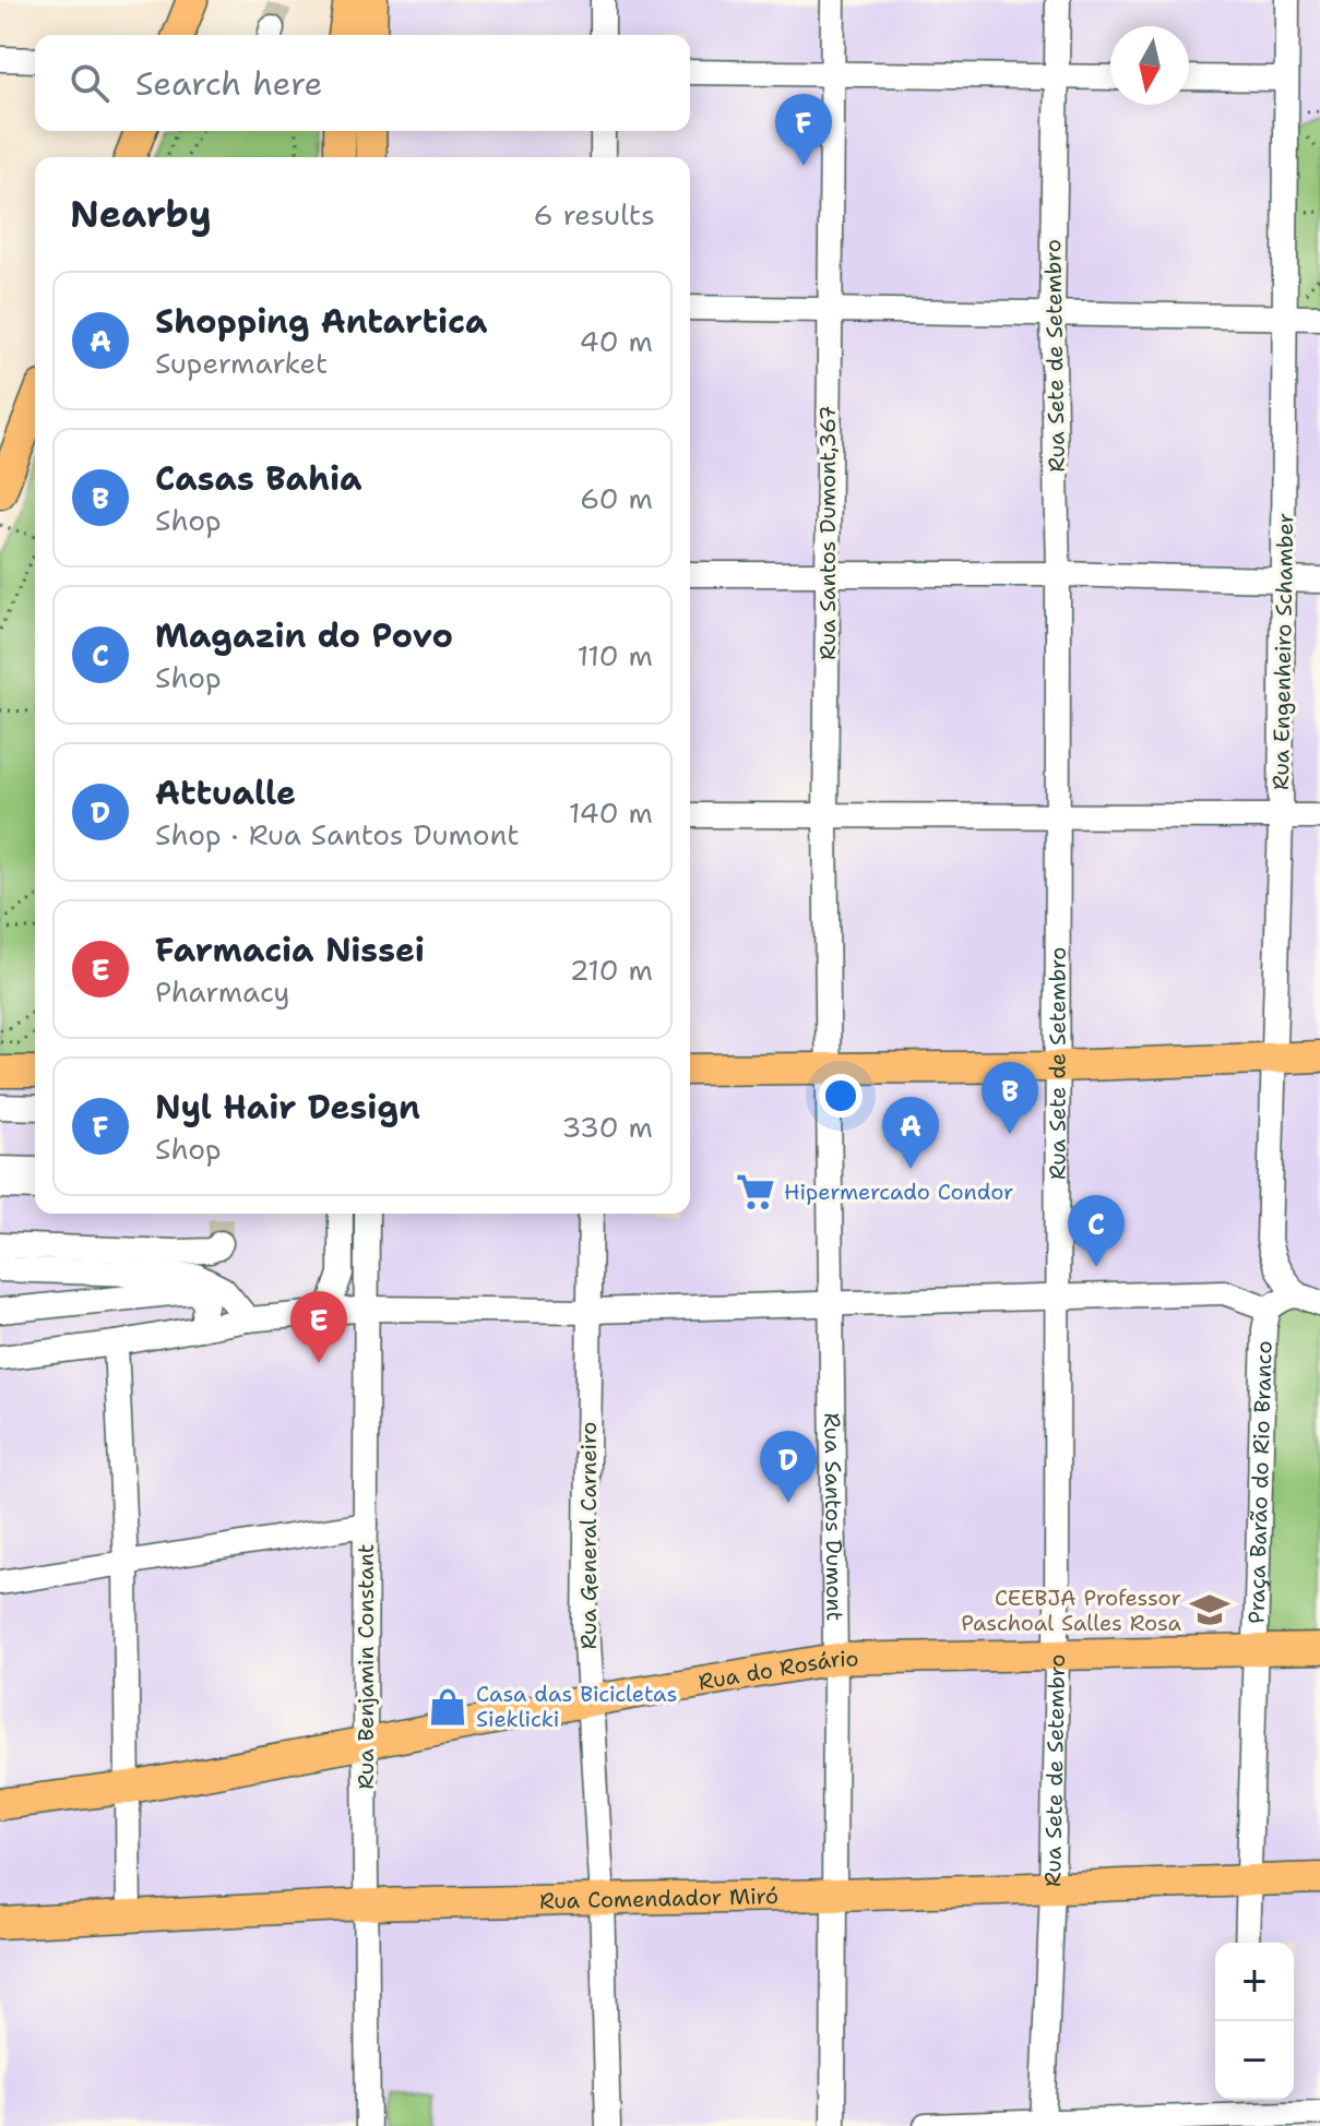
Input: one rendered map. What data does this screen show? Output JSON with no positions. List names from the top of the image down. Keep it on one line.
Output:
{"streets":{"main road":["Praça Barão do Rio Branco","Rua do Rosário","Rua Comendador Miró"],"street":["Rua Sete de Setembro","Rua Santos Dumont,367","Rua Engenheiro Schamber","Rua Santos Dumont","Rua General Carneiro","Rua Benjamin Constant"]},"crossings":[["Rua Sete de Setembro","Rua do Rosário"],["Rua Sete de Setembro","Rua Comendador Miró"],["Rua Santos Dumont,367","Rua Santos Dumont"],["Praça Barão do Rio Branco","Rua do Rosário"],["Rua Santos Dumont","Rua do Rosário"],["Rua Santos Dumont","Rua Comendador Miró"],["Rua General Carneiro","Rua do Rosário"],["Rua General Carneiro","Rua Comendador Miró"],["Rua Benjamin Constant","Rua do Rosário"],["Rua Benjamin Constant","Rua Comendador Miró"]],"places":{"supermarket":["Hipermercado Condor"],"school or university":["CEEBJA Professor Paschoal Salles Rosa"],"shop":["Casa das Bicicletas Sieklicki"]},"north":"bottom","page":{"search":"Search here","pins":["F","B","A","C","E","D"],"heading":["Nearby","6 results"],"list":[{"mark":"A","name":"Shopping Antartica","note":"Supermarket","value":"40 m"},{"mark":"B","name":"Casas Bahia","note":"Shop","value":"60 m"},{"mark":"C","name":"Magazin do Povo","note":"Shop","value":"110 m"},{"mark":"D","name":"Attualle","note":"Shop · Rua Santos Dumont","value":"140 m"},{"mark":"E","name":"Farmacia Nissei","note":"Pharmacy","value":"210 m"},{"mark":"F","name":"Nyl Hair Design","note":"Shop","value":"330 m"}],"map_buttons":["+","−"]}}
